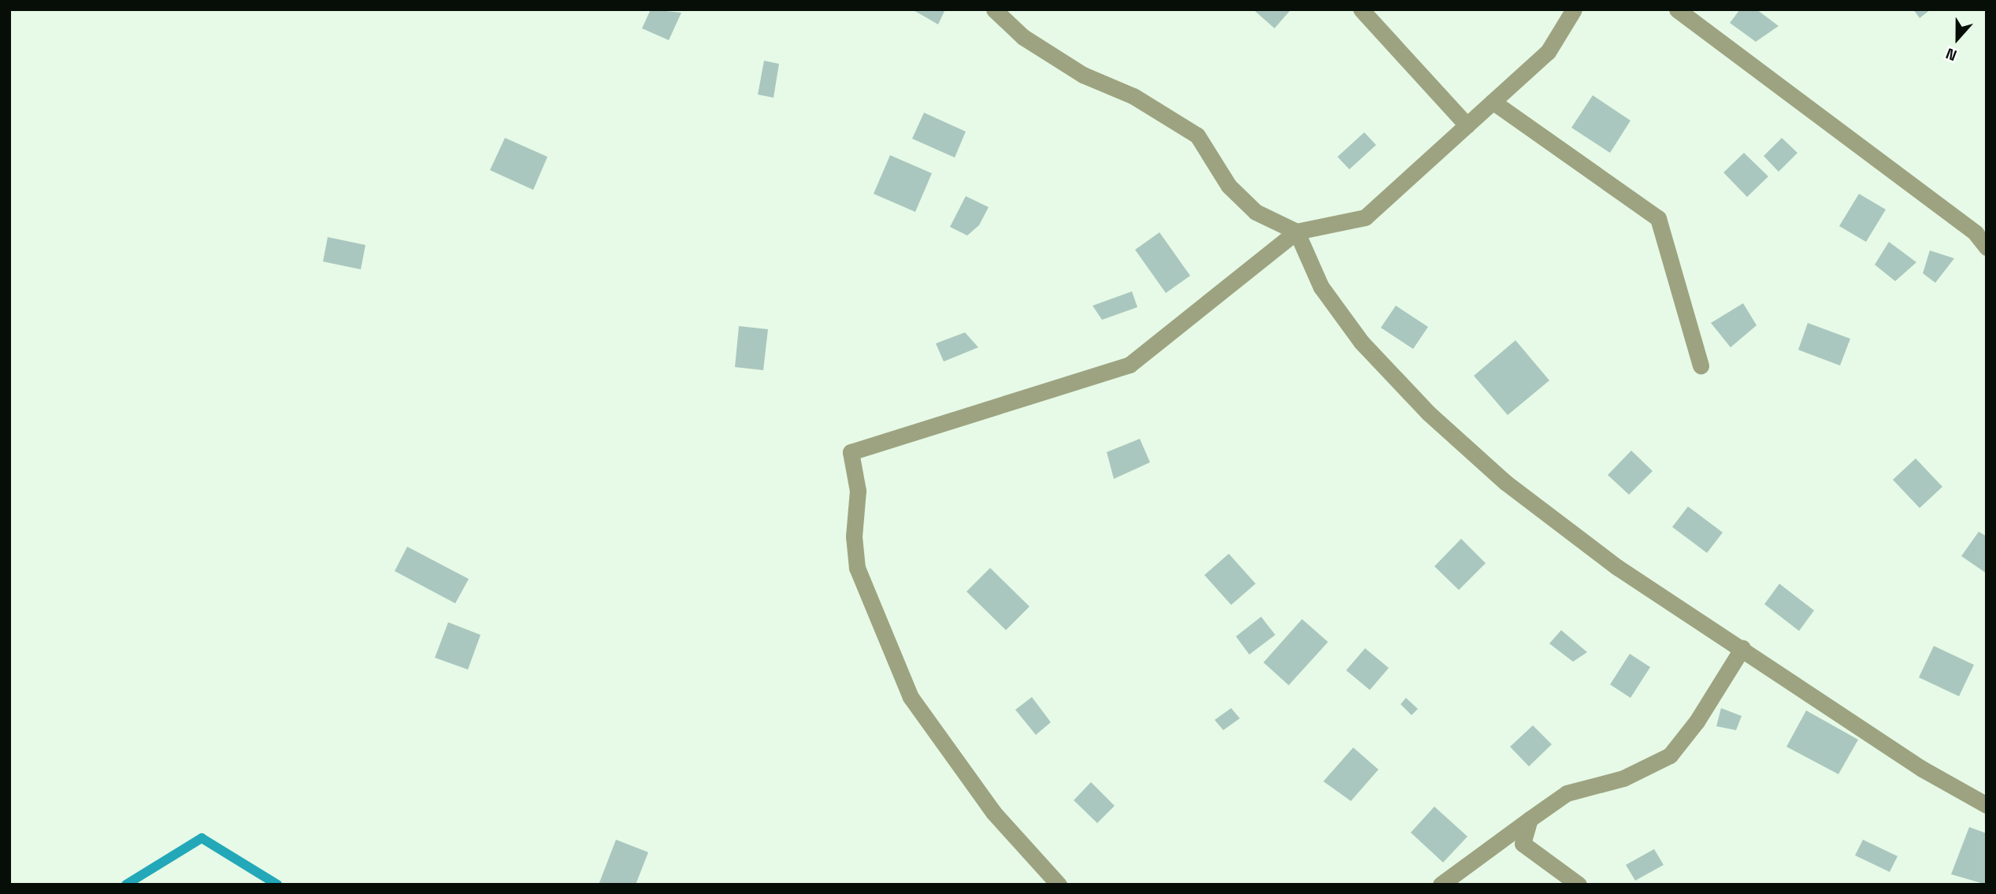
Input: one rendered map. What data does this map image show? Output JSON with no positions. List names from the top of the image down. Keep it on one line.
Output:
{"north":"bottom"}
